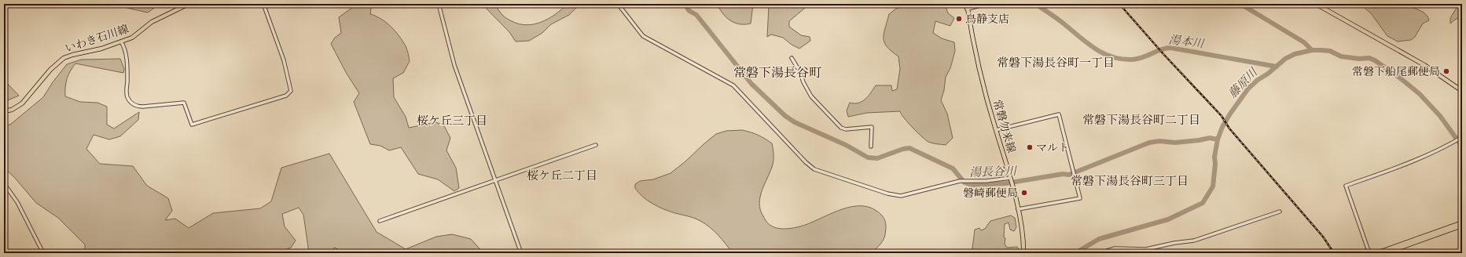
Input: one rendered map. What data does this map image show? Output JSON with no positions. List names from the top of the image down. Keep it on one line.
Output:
{"streets":{"main road":["いわき石川線","常磐勿来線"]},"districts":["常磐下湯長谷町一丁目","常磐下湯長谷町","常磐下湯長谷町二丁目","桜ケ丘三丁目","桜ケ丘二丁目","常磐下湯長谷町三丁目"],"water":["湯本川","藤原川","湯長谷川"],"places":["鳥静支店","常磐下船尾郵便局","マルト","磐崎郵便局"]}
